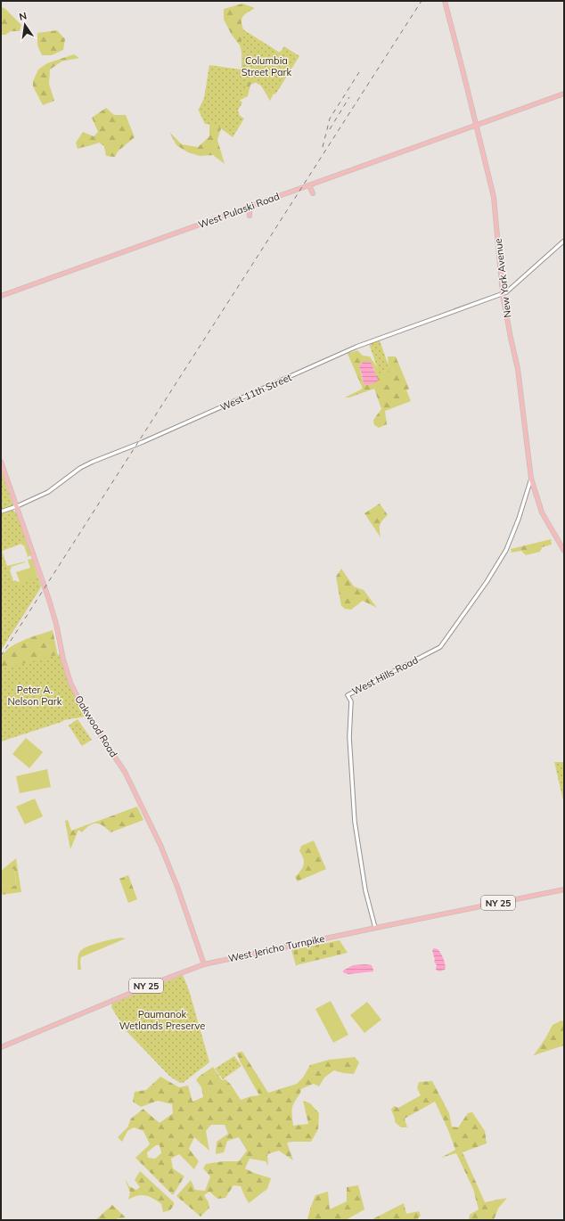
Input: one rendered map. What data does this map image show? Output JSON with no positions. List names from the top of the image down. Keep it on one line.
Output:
{"streets":{"main road":["West Pulaski Road","New York Avenue","Oakwood Road","NY 25","West Jericho Turnpike"],"street":["West 11th Street","West Hills Road"]},"crossings":[["West Pulaski Road","New York Avenue"],["New York Avenue","West 11th Street"],["New York Avenue","West Hills Road"],["West 11th Street","Oakwood Road"],["West Hills Road","West Jericho Turnpike"],["Oakwood Road","West Jericho Turnpike"]],"parks":["Columbia Street Park","Peter A. Nelson Park","Paumanok Wetlands Preserve"],"north":"top"}
